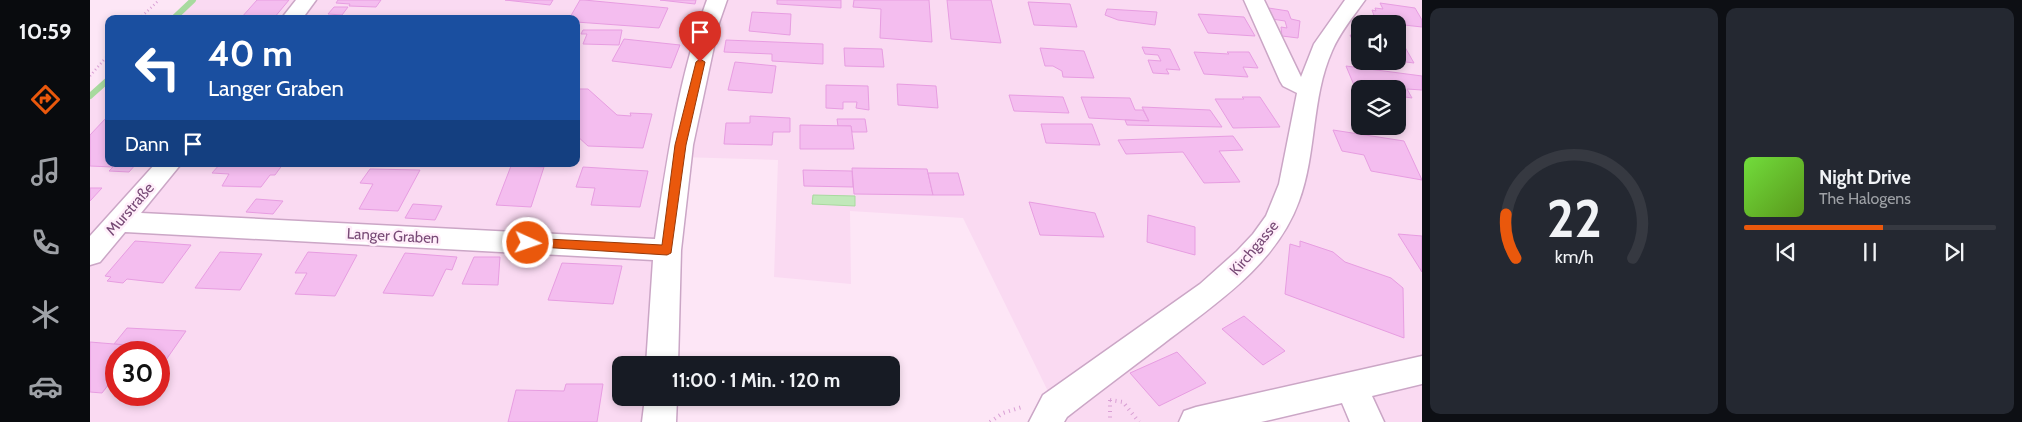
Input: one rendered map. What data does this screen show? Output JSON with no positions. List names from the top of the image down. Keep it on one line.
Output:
{"streets":{"street":["Murstraße","Langer Graben","Kirchgasse"]},"crossings":[["Murstraße","Langer Graben"]],"page":{"tabs":"10:59","turn":["40 m","Langer Graben"],"then":"Dann","song":["Night Drive","The Halogens"],"limit":"30","trip":"11:00 · 1 Min. · 120 m","gauge":["22","km/h"]}}
